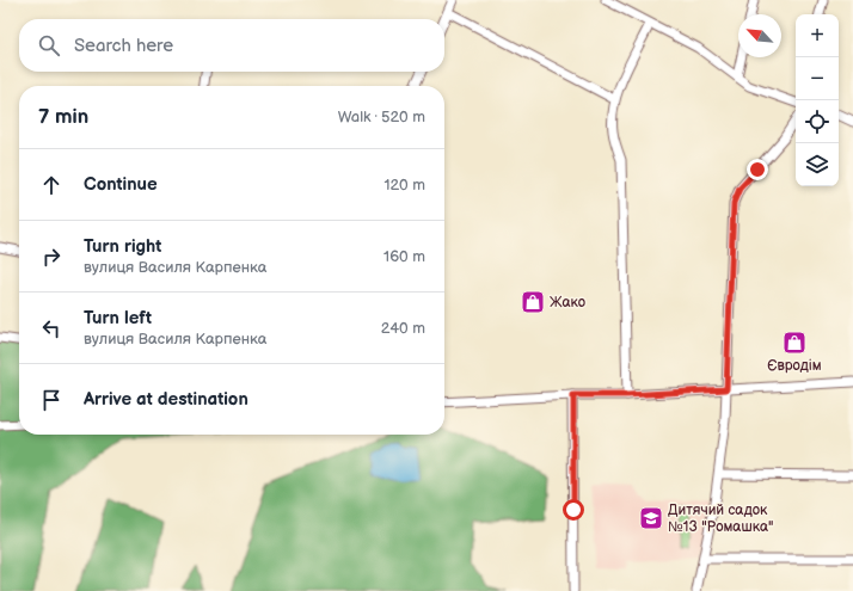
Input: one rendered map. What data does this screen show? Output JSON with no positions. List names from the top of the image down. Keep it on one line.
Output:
{"places":{"shop":["Жако","Євродім"],"school or university":["Дитячий садок №13 \"Ромашка\""]},"north":"top left","page":{"map_buttons":["+","−"],"search":"Search here","heading":["7 min","Walk · 520 m"],"list":[["Continue","120 m"],["Turn right","вулиця Василя Карпенка","160 m"],["Turn left","вулиця Василя Карпенка","240 m"],"Arrive at destination"]}}
